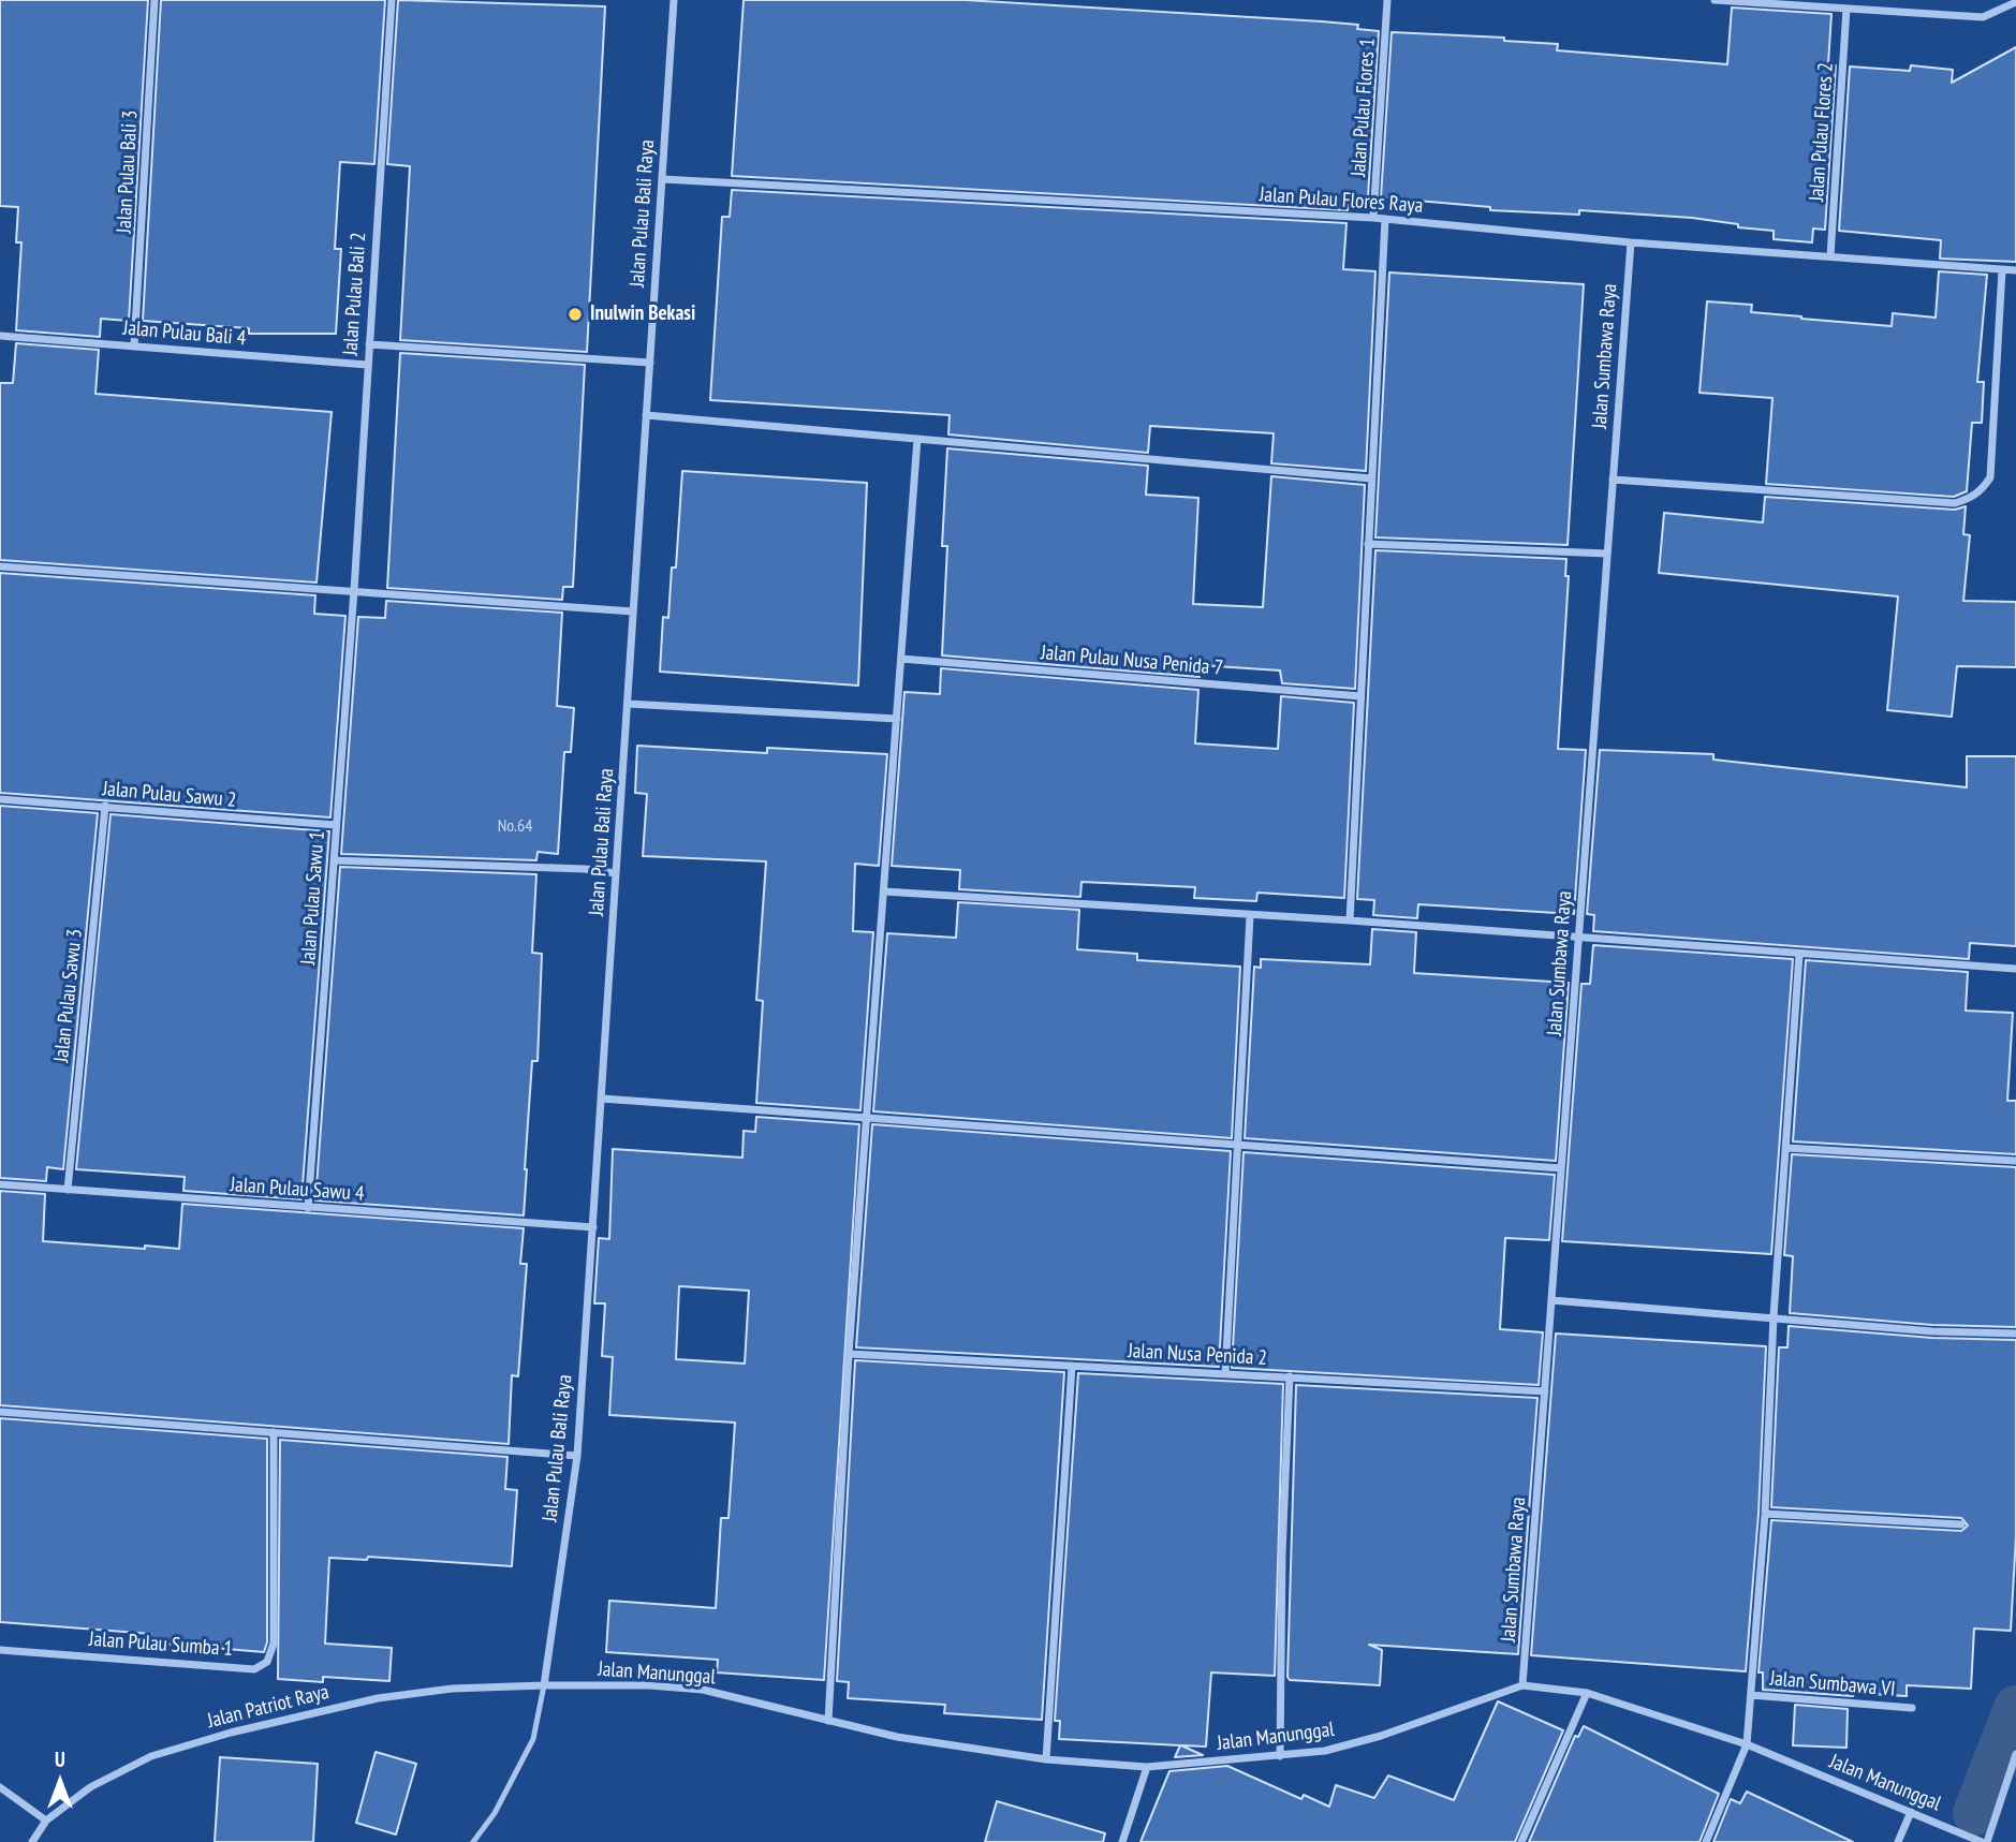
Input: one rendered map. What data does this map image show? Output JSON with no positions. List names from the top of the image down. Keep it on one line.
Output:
{"streets":{"street":["Jalan Pulau Flores 1","Jalan Pulau Flores 2","Jalan Pulau Bali 3","Jalan Pulau Flores Raya","Jalan Pulau Bali Raya","Jalan Pulau Bali 2","Jalan Pulau Bali 4","Jalan Sumbawa Raya","Jalan Pulau Nusa Penida 7","Jalan Pulau Sawu 2","Jalan Pulau Sawu 1","Jalan Pulau Sawu 3","Jalan Pulau Sawu 4","Jalan Nusa Penida 2","Jalan Pulau Sumba 1","Jalan Manunggal","Jalan Sumbawa VI","Jalan Patriot Raya"]},"crossings":[["Jalan Pulau Flores 1","Jalan Pulau Flores Raya"],["Jalan Pulau Flores 2","Jalan Pulau Flores Raya"],["Jalan Pulau Bali 3","Jalan Pulau Bali 4"],["Jalan Pulau Flores Raya","Jalan Pulau Bali Raya"],["Jalan Pulau Flores Raya","Jalan Sumbawa Raya"],["Jalan Pulau Bali Raya","Jalan Pulau Sawu 4"],["Jalan Pulau Bali Raya","Jalan Manunggal"],["Jalan Pulau Bali Raya","Jalan Patriot Raya"],["Jalan Pulau Bali 2","Jalan Pulau Bali 4"],["Jalan Pulau Bali 2","Jalan Pulau Sawu 1"],["Jalan Sumbawa Raya","Jalan Nusa Penida 2"],["Jalan Sumbawa Raya","Jalan Manunggal"],["Jalan Pulau Sawu 2","Jalan Pulau Sawu 1"],["Jalan Pulau Sawu 2","Jalan Pulau Sawu 3"],["Jalan Pulau Sawu 1","Jalan Pulau Sawu 4"],["Jalan Pulau Sawu 3","Jalan Pulau Sawu 4"],["Jalan Manunggal","Jalan Patriot Raya"]],"places":["Inulwin Bekasi"],"house_numbers":["No.64"],"north":"top"}
